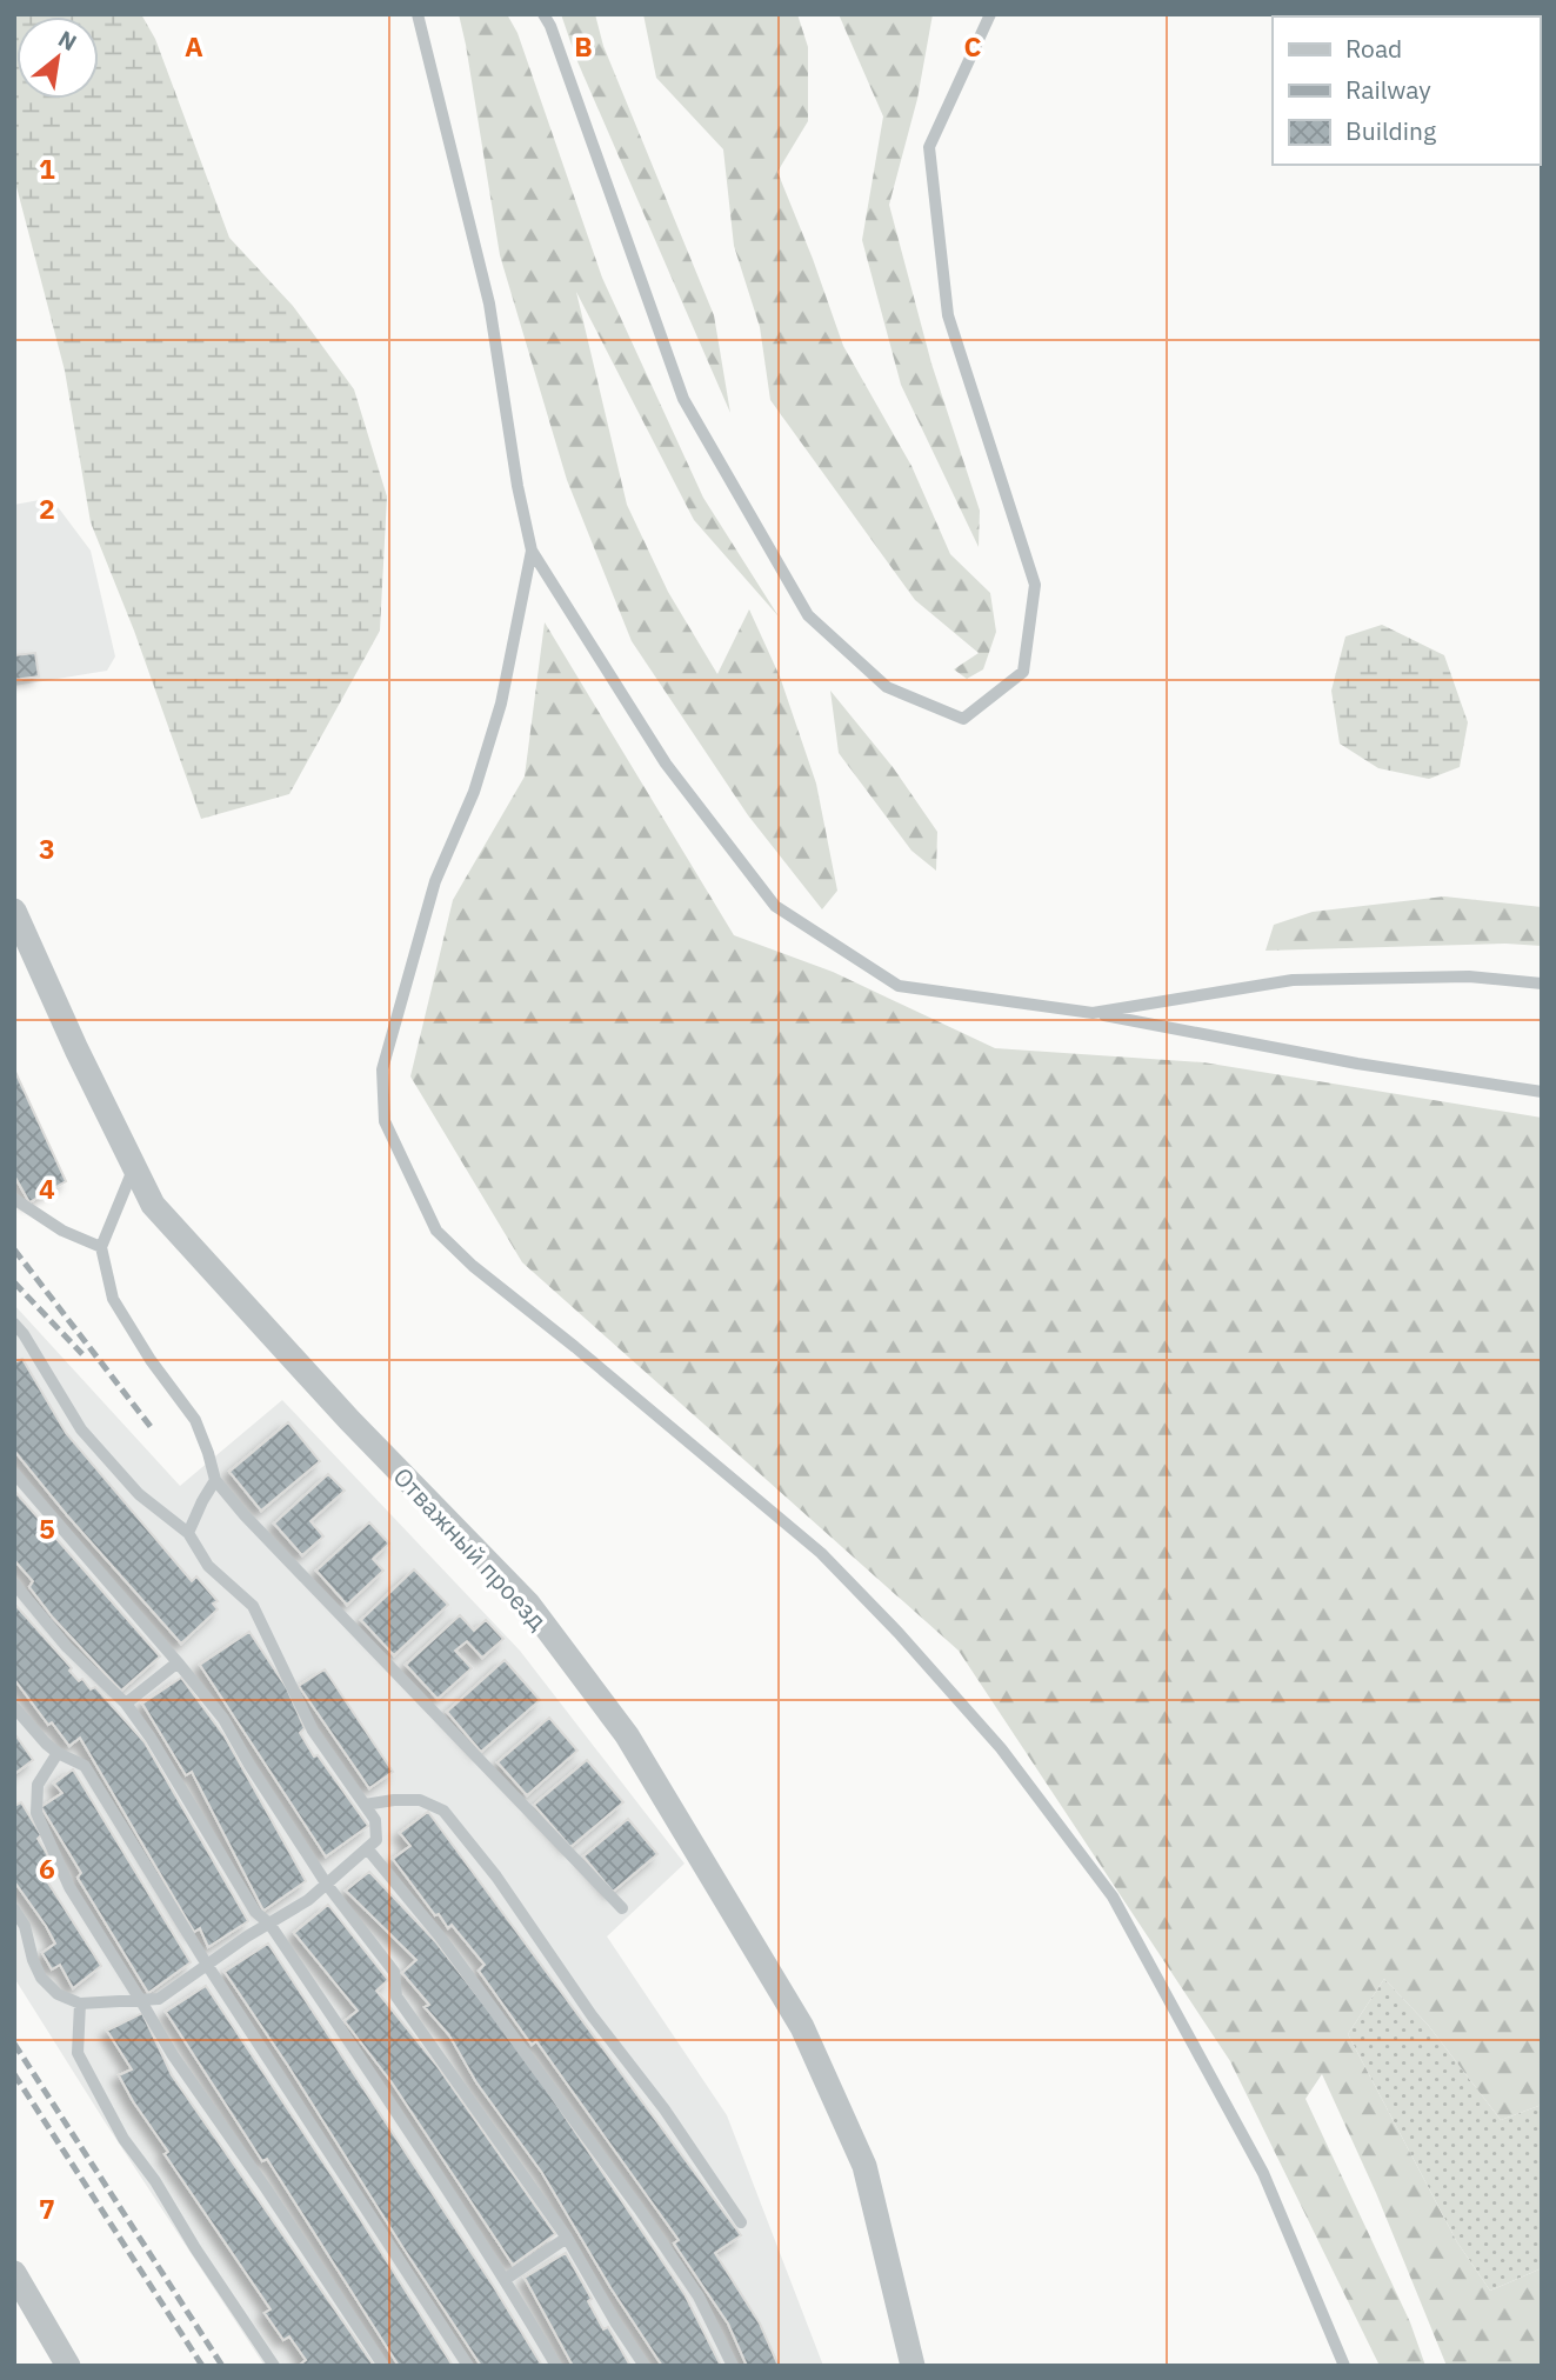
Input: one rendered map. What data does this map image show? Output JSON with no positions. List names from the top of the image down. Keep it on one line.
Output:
{"streets":{"street":["Отважный проезд"]},"legend":["Road","Railway","Building"],"north":"top right","grid":{"columns":["A","B","C"],"rows":["1","2","3","4","5","6","7"]}}
